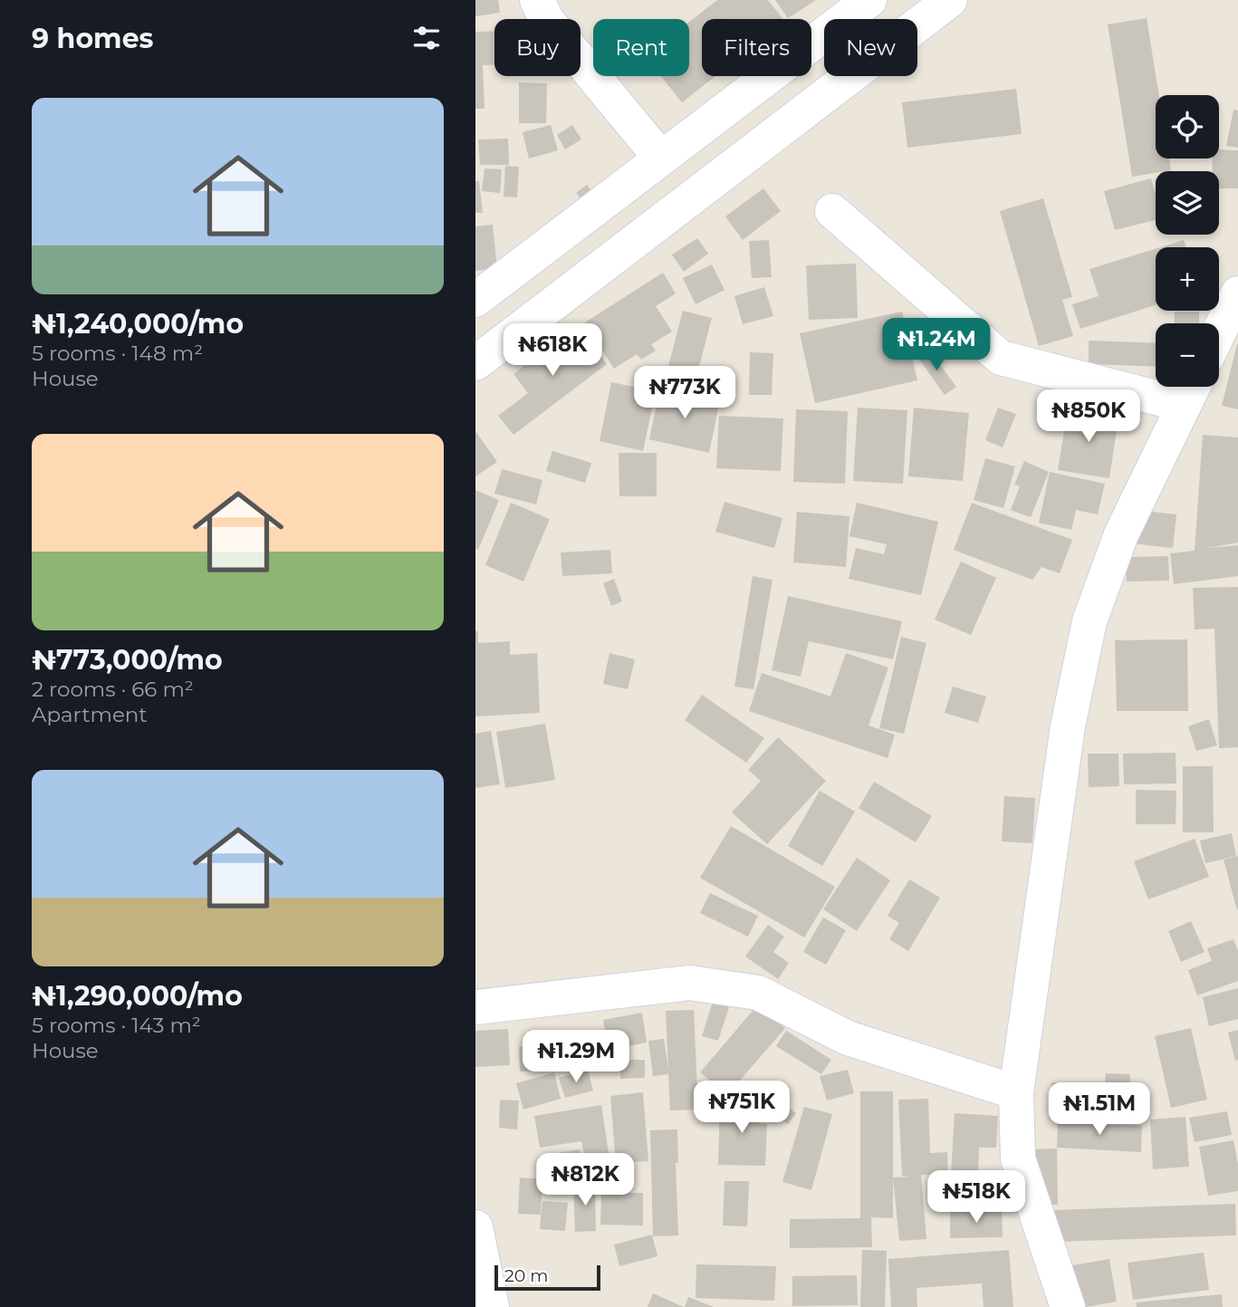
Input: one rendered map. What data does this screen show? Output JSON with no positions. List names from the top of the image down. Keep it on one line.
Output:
{"scale_bar":"20 m","page":{"heading":"9 homes","chip":["Buy","Rent","Filters","New"],"list":[{"name":"₦1,240,000/mo","note":"5 rooms · 148 m² · House"},{"name":"₦773,000/mo","note":"2 rooms · 66 m² · Apartment"},{"name":"₦1,290,000/mo","note":"5 rooms · 143 m² · House"}],"map_buttons":["+","−"],"price":["₦1.24M","₦618K","₦773K","₦850K","₦1.29M","₦751K","₦1.51M","₦812K","₦518K"],"scale":"20 m"}}
